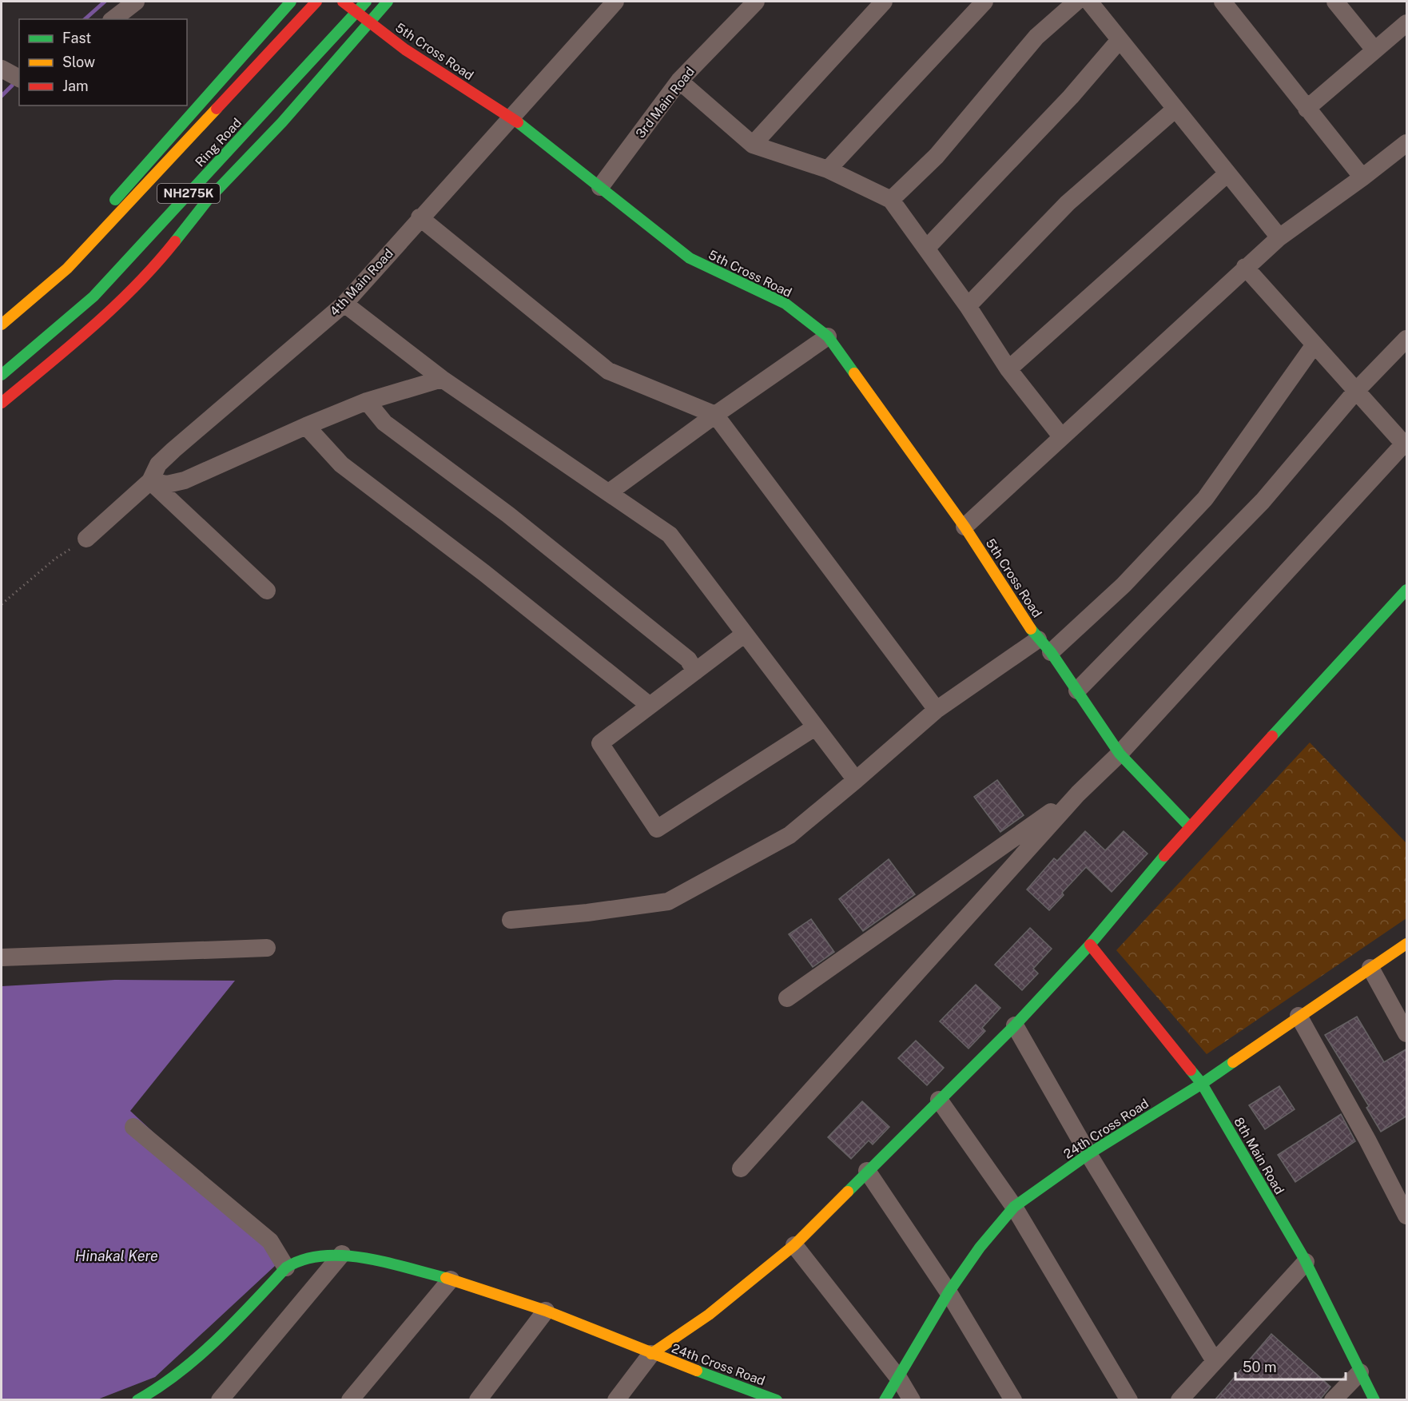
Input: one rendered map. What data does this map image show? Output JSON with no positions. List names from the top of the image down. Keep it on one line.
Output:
{"streets":{"main road":["5th Cross Road","Ring Road","NH275K","24th Cross Road","8th Main Road"],"street":["3rd Main Road","4th Main Road"]},"crossings":[["5th Cross Road","3rd Main Road"],["5th Cross Road","Ring Road"],["5th Cross Road","4th Main Road"],["24th Cross Road","8th Main Road"]],"water":["Hinakal Kere"],"legend":["Fast","Slow","Jam"],"scale_bar":"50 m"}
